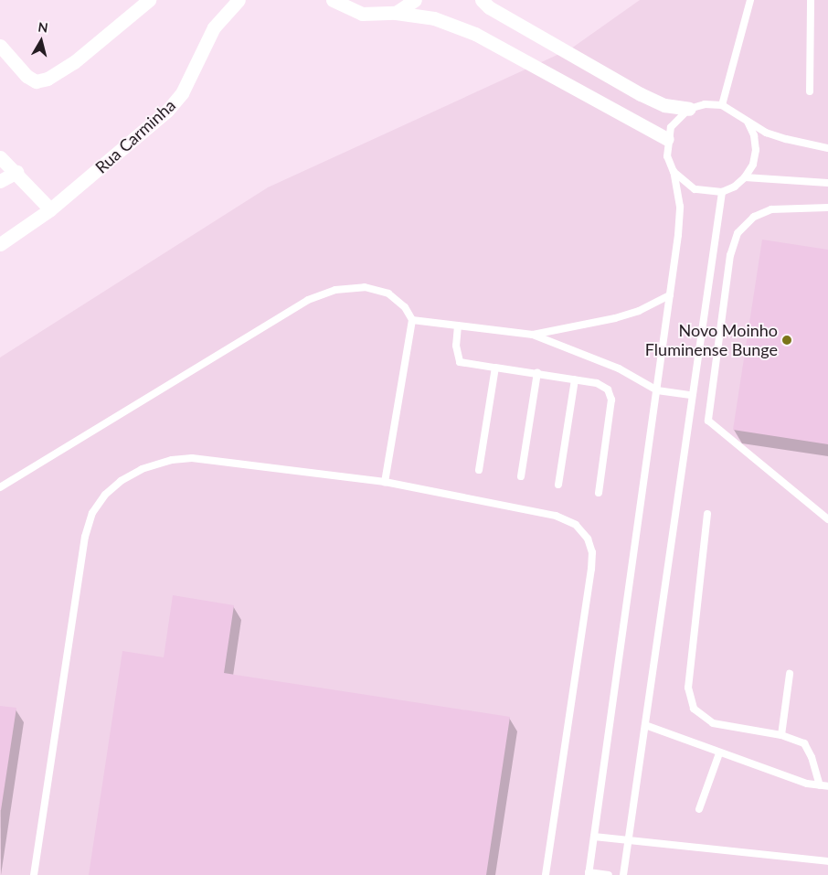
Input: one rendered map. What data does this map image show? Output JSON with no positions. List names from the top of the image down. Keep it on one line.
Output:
{"streets":{"street":["Rua Carminha"]},"places":["Novo Moinho Fluminense Bunge"],"north":"top"}
